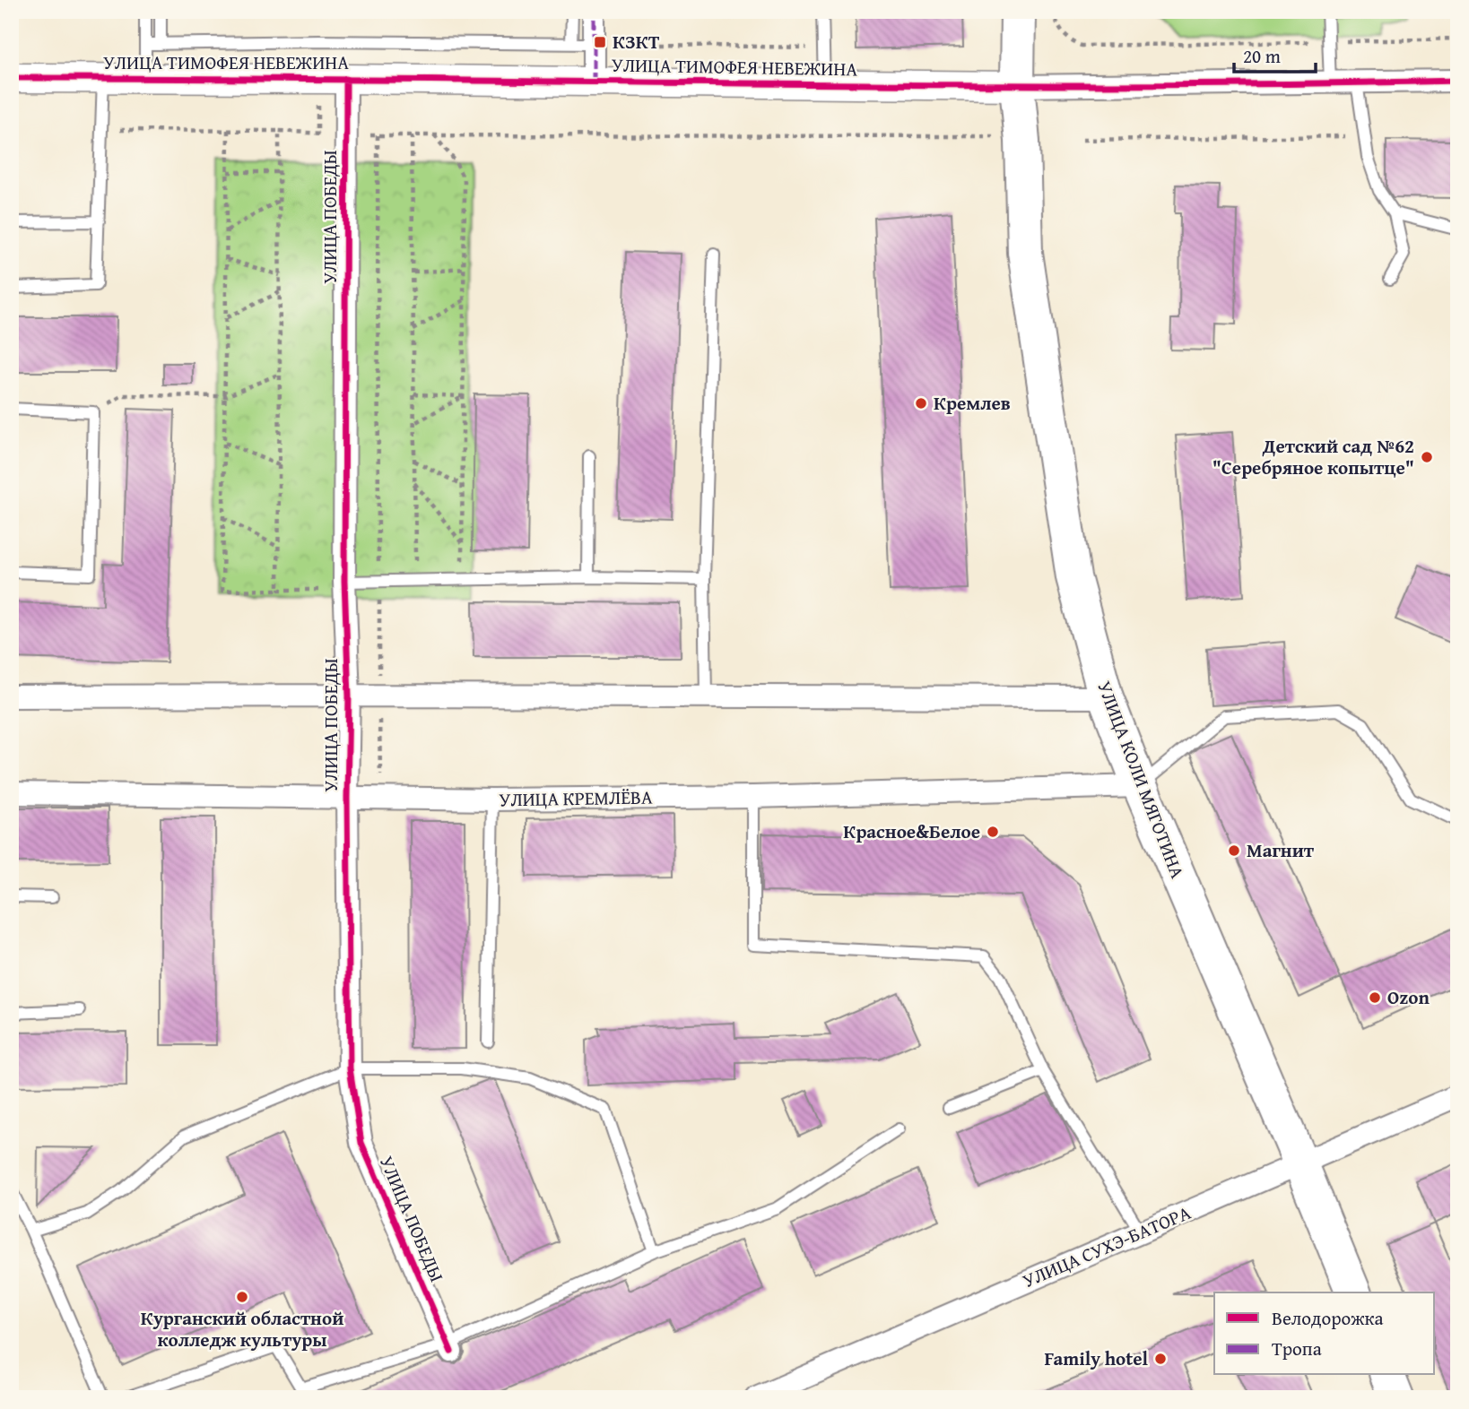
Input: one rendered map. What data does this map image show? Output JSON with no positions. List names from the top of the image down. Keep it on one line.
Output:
{"streets":{"main road":["УЛИЦА КОЛИ МЯГОТИНА"],"street":["УЛИЦА ТИМОФЕЯ НЕВЕЖИНА","УЛИЦА ПОБЕДЫ","УЛИЦА КРЕМЛЁВА","УЛИЦА СУХЭ-БАТОРА"]},"crossings":[["УЛИЦА ТИМОФЕЯ НЕВЕЖИНА","УЛИЦА ПОБЕДЫ"],["УЛИЦА ТИМОФЕЯ НЕВЕЖИНА","УЛИЦА КОЛИ МЯГОТИНА"],["УЛИЦА ПОБЕДЫ","УЛИЦА КРЕМЛЁВА"],["УЛИЦА КОЛИ МЯГОТИНА","УЛИЦА КРЕМЛЁВА"],["УЛИЦА КОЛИ МЯГОТИНА","УЛИЦА СУХЭ-БАТОРА"]],"places":{"transit":["КЗКТ"],"other":["Кремлев","Детский сад №62 \"Серебряное копытце\"","Красное&Белое","Магнит","Ozon","Курганский областной колледж культуры","Family hotel"]},"legend":["Велодорожка","Тропа"],"scale_bar":"20 m"}
